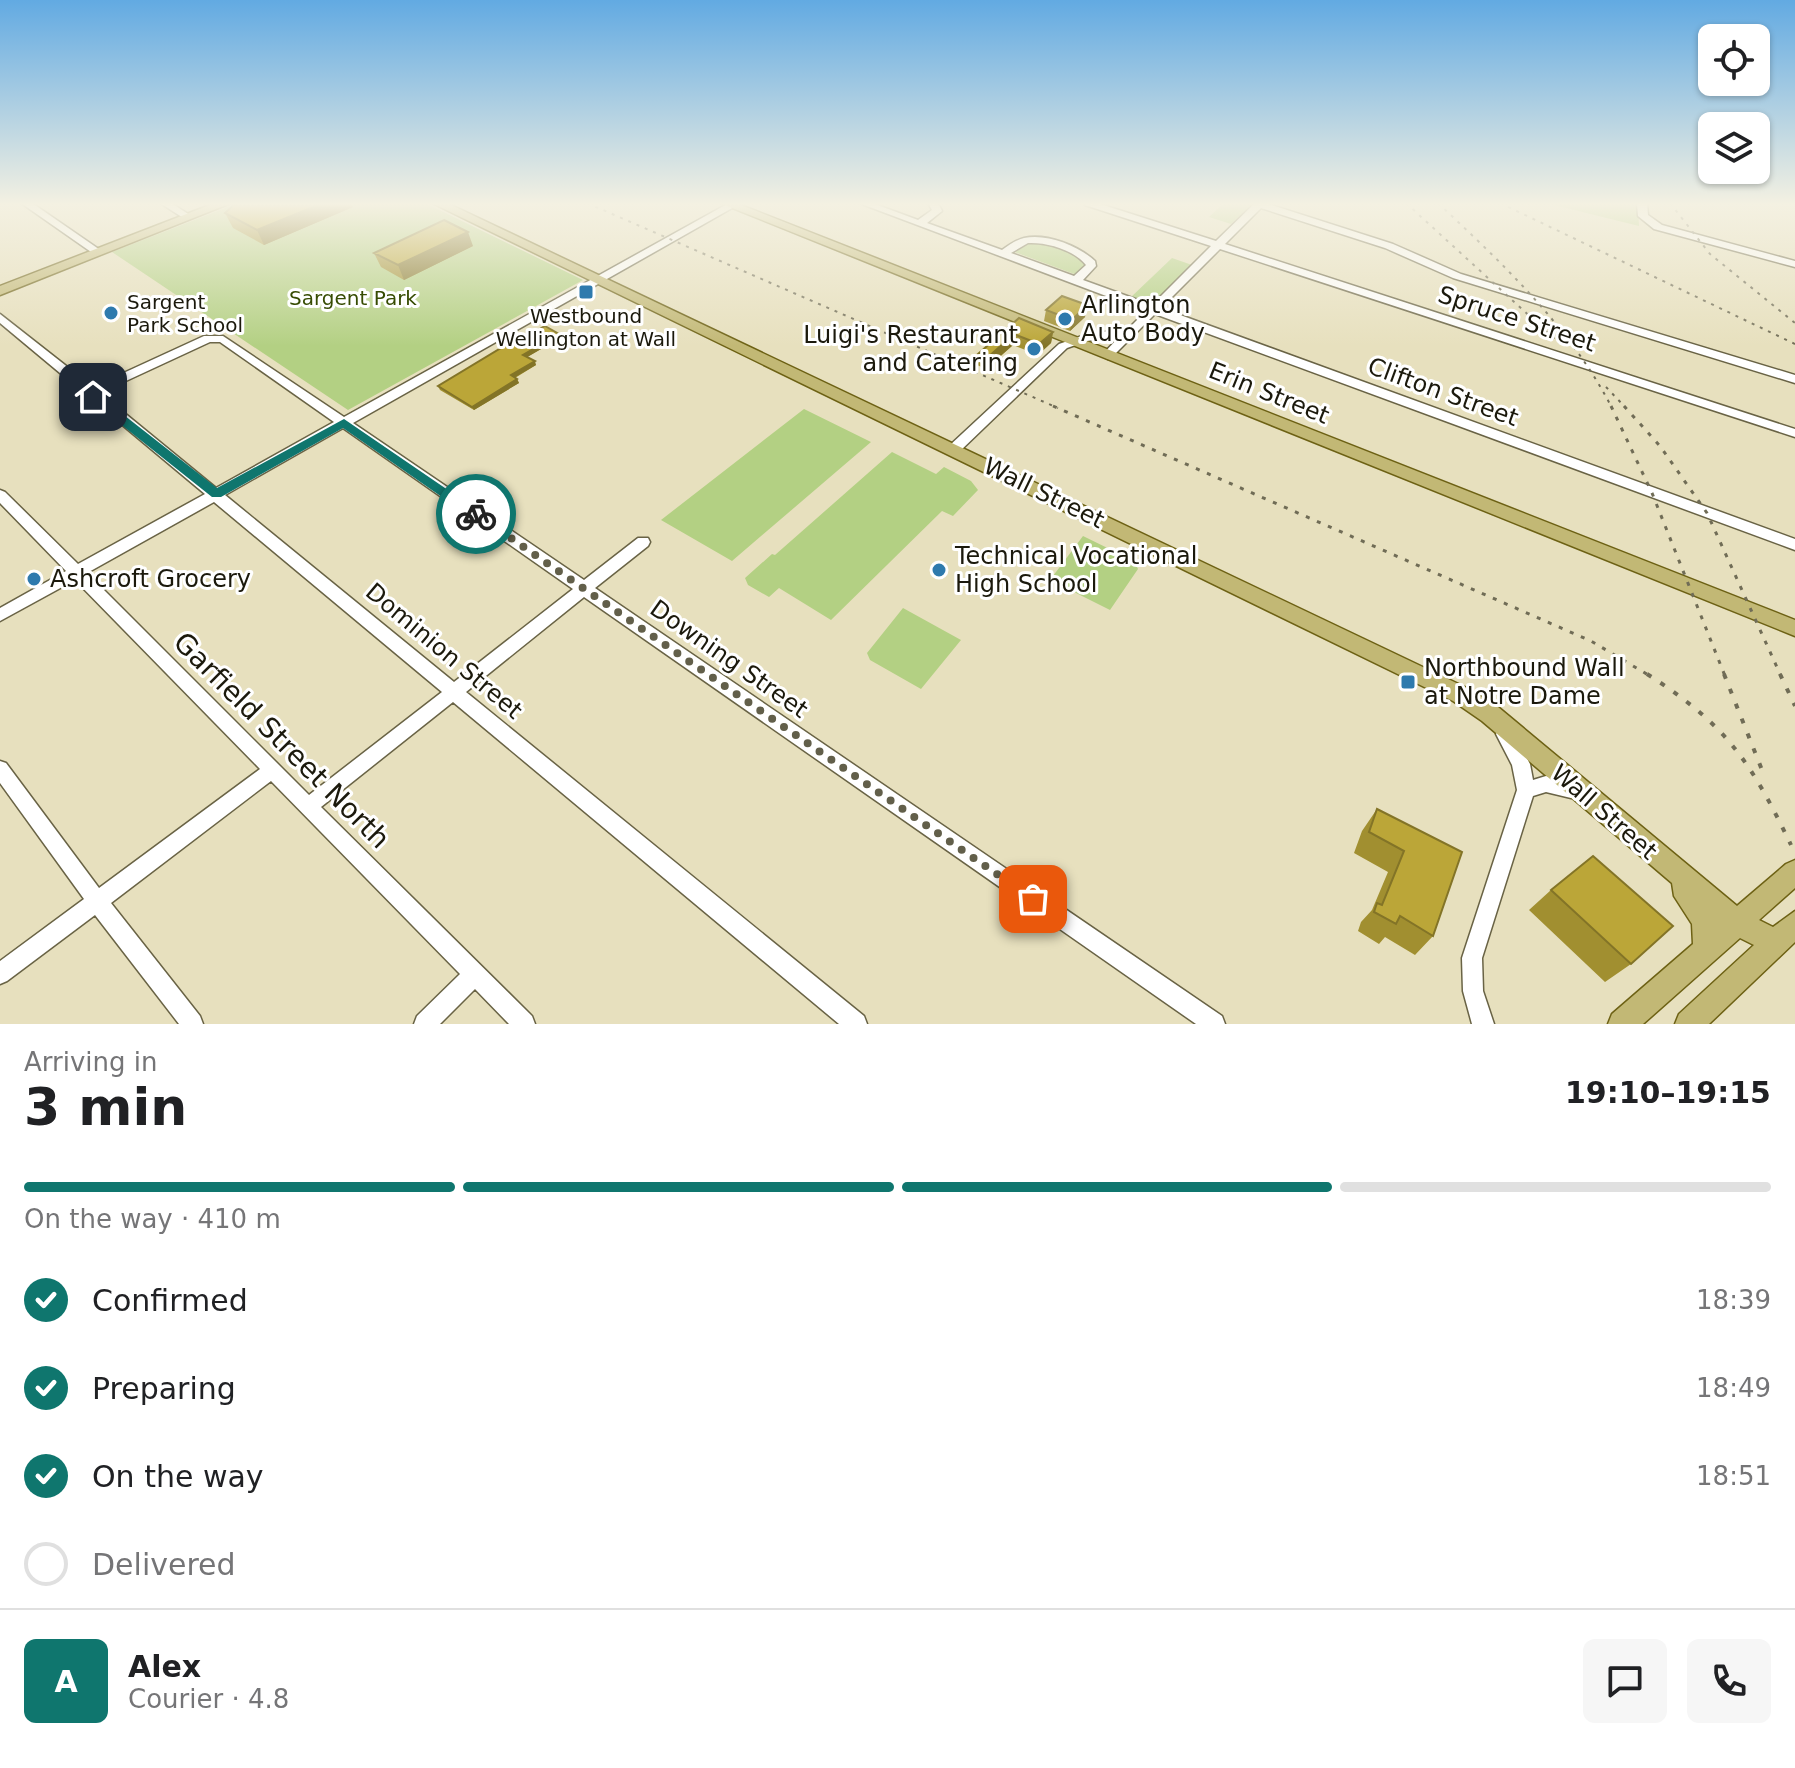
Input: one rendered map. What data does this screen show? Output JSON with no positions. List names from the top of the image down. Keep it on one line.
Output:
{"streets":{"main road":["Erin Street","Wall Street"],"street":["Spruce Street","Clifton Street","Dominion Street","Downing Street","Garfield Street North"]},"crossings":[["Dominion Street","Downing Street"]],"parks":["Sargent Park"],"places":{"transit":["Westbound Wellington at Wall","Northbound Wall at Notre Dame"],"other":["Sargent Park School","Arlington Auto Body","Luigi's Restaurant and Catering","Technical Vocational High School","Ashcroft Grocery"]},"page":{"heading":["3 min","Arriving in","19:10–19:15"],"panel":["Alex","Courier · 4.8"],"bar":"On the way · 410 m","list":[["Confirmed","18:39"],["Preparing","18:49"],["On the way","18:51"],"Delivered"],"round":"A"}}
